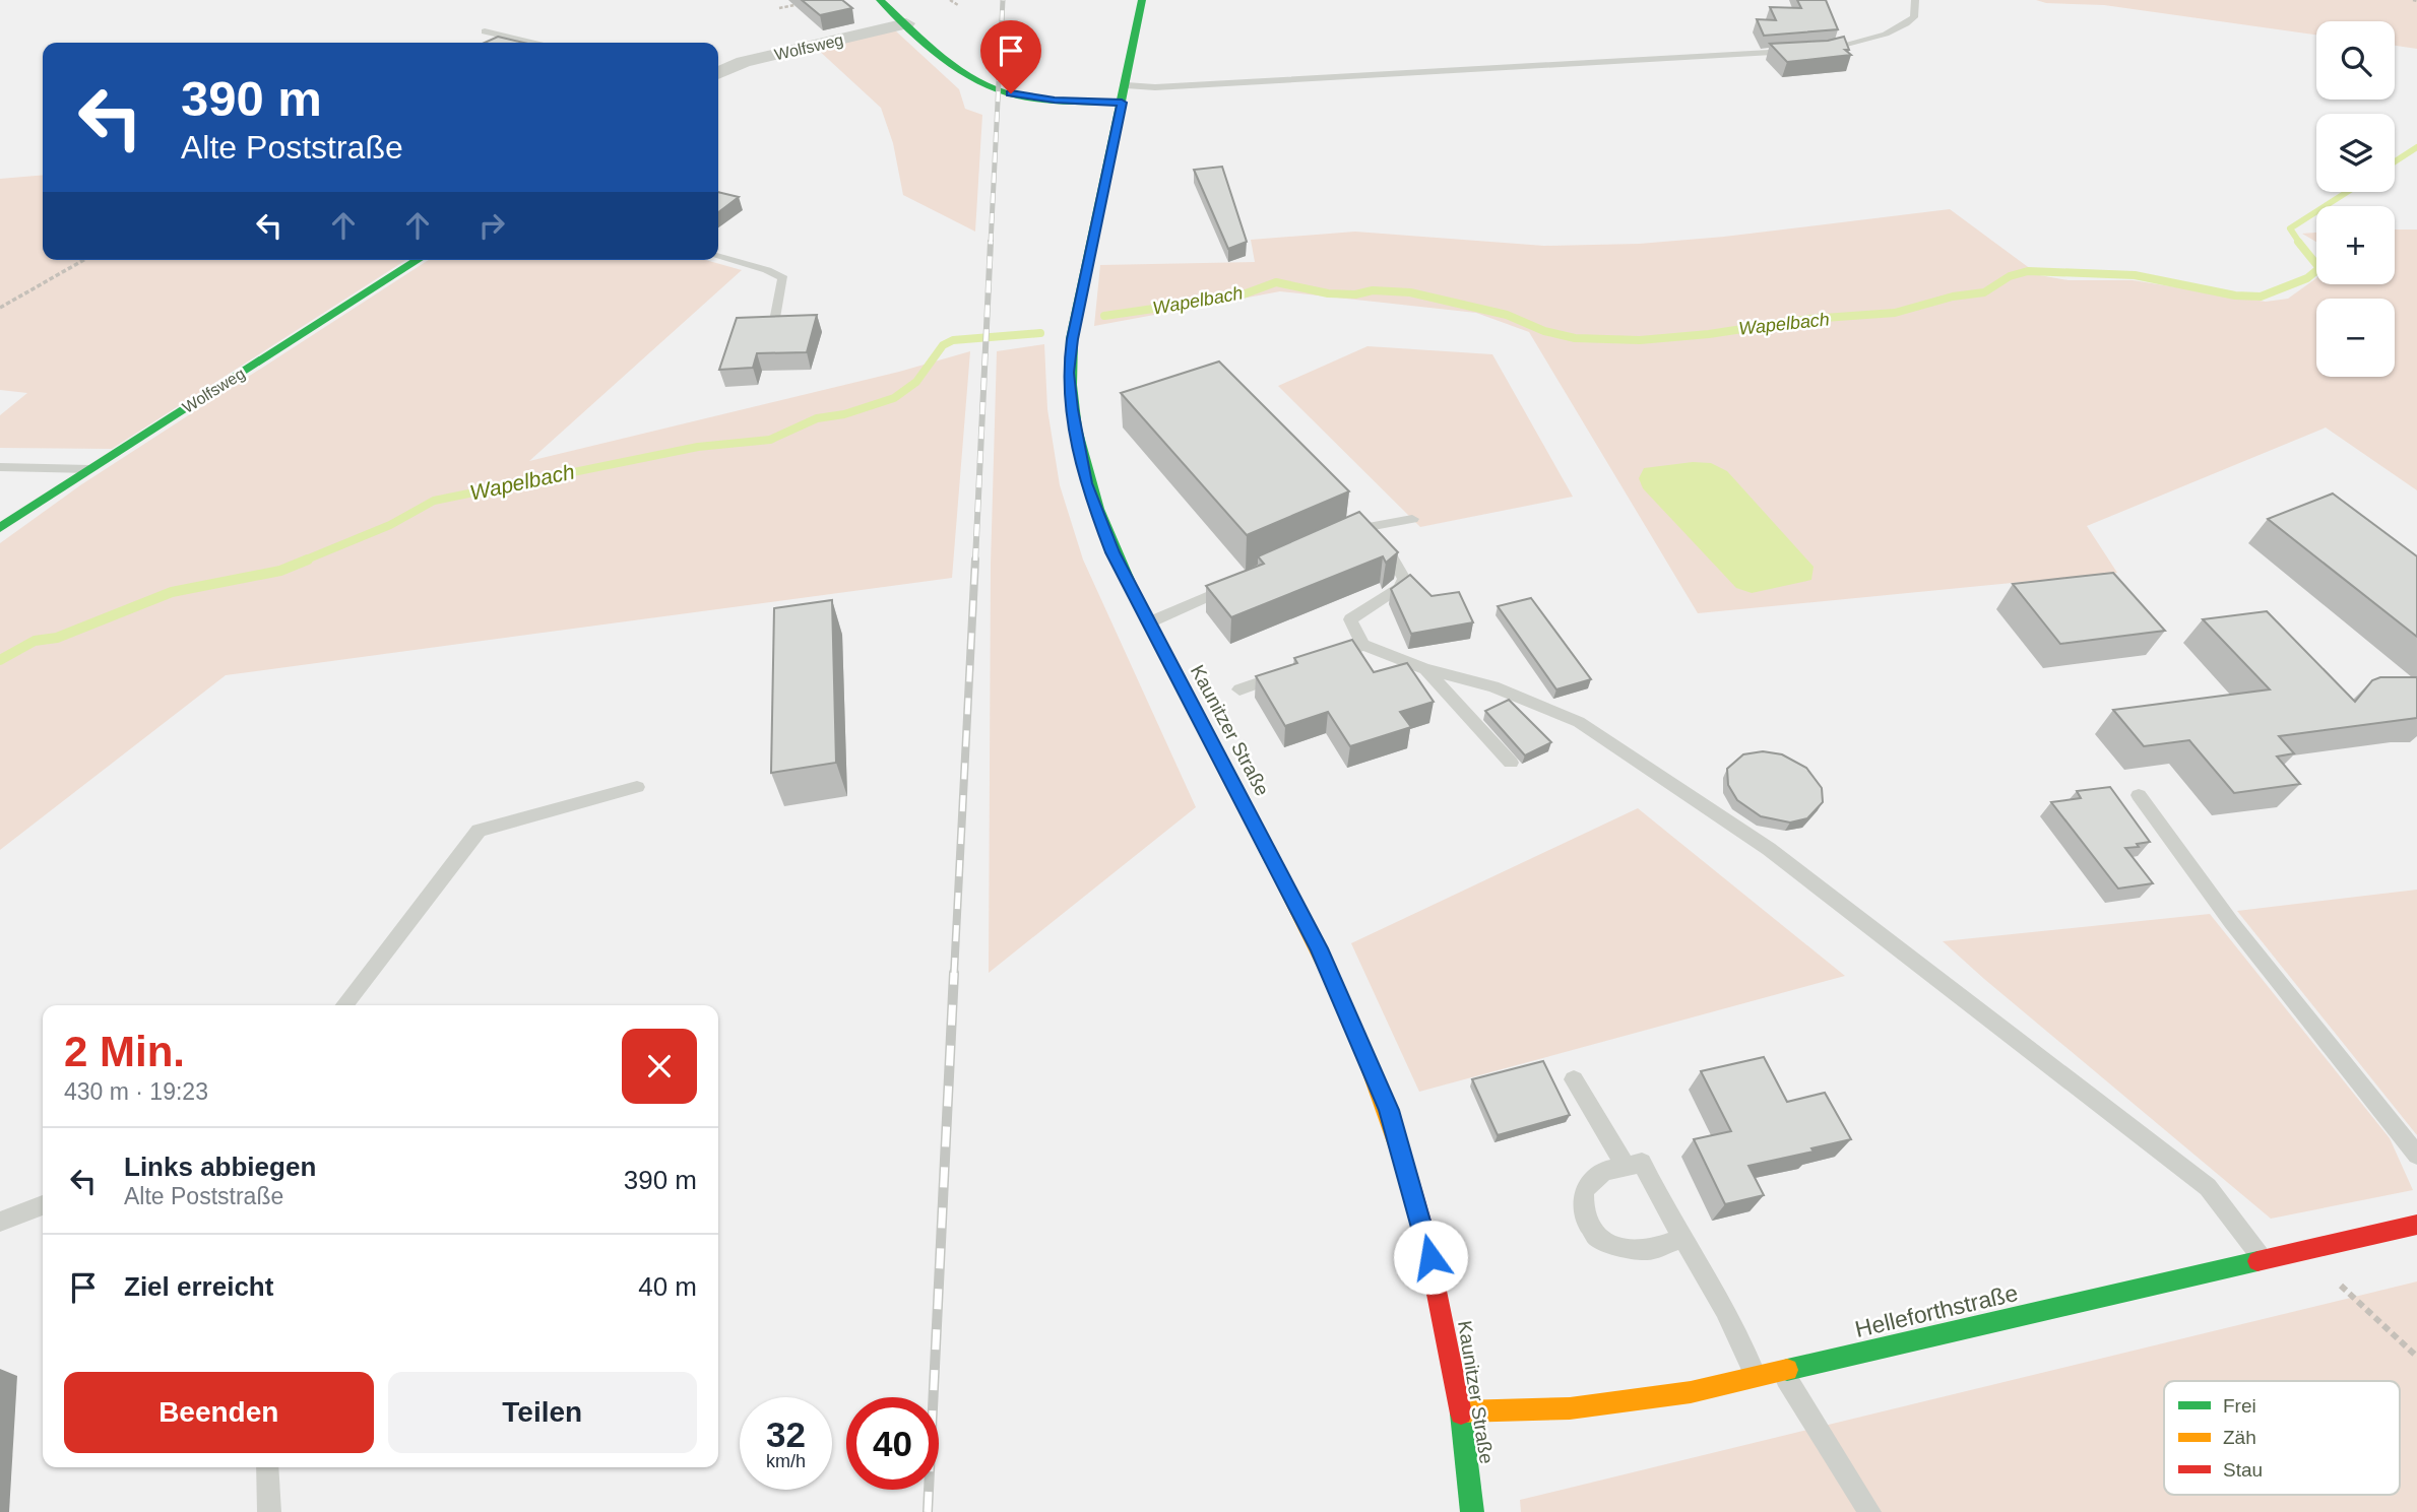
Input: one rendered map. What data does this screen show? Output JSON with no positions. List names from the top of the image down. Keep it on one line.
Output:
{"streets":{"street":["Wolfsweg","Kaunitzer Straße","Helleforthstraße"]},"crossings":[["Kaunitzer Straße","Helleforthstraße"]],"water":["Wapelbach"],"legend":["Frei","Zäh","Stau"],"page":{"map_buttons":["+","−"],"turn":["390 m","Alte Poststraße"],"heading":["2 Min.","430 m · 19:23"],"list":[{"name":"Links abbiegen","note":"Alte Poststraße","value":"390 m"},{"name":"Ziel erreicht","value":"40 m"}],"buttons":["Beenden","Teilen"],"speed":"32 km/h","limit":"40"}}
